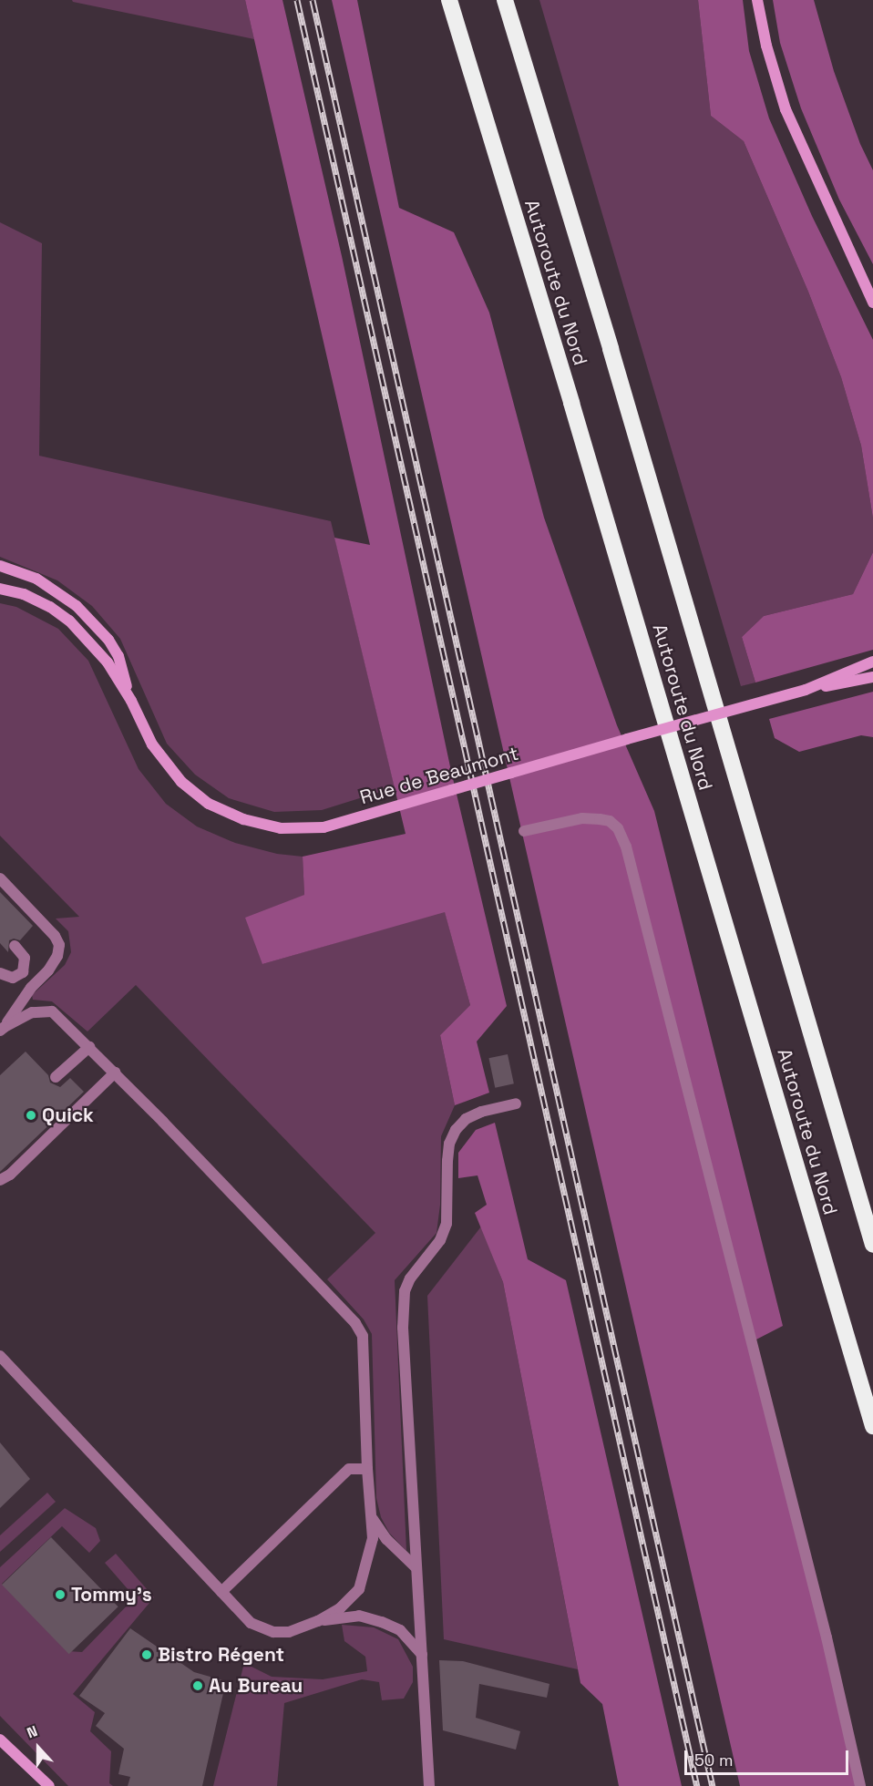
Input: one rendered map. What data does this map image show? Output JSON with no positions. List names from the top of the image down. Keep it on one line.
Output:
{"streets":{"highway":["Autoroute du Nord"],"street":["Rue de Beaumont"]},"places":["Quick","Tommy's","Bistro Régent","Au Bureau"],"scale_bar":"50 m","north":"top"}
